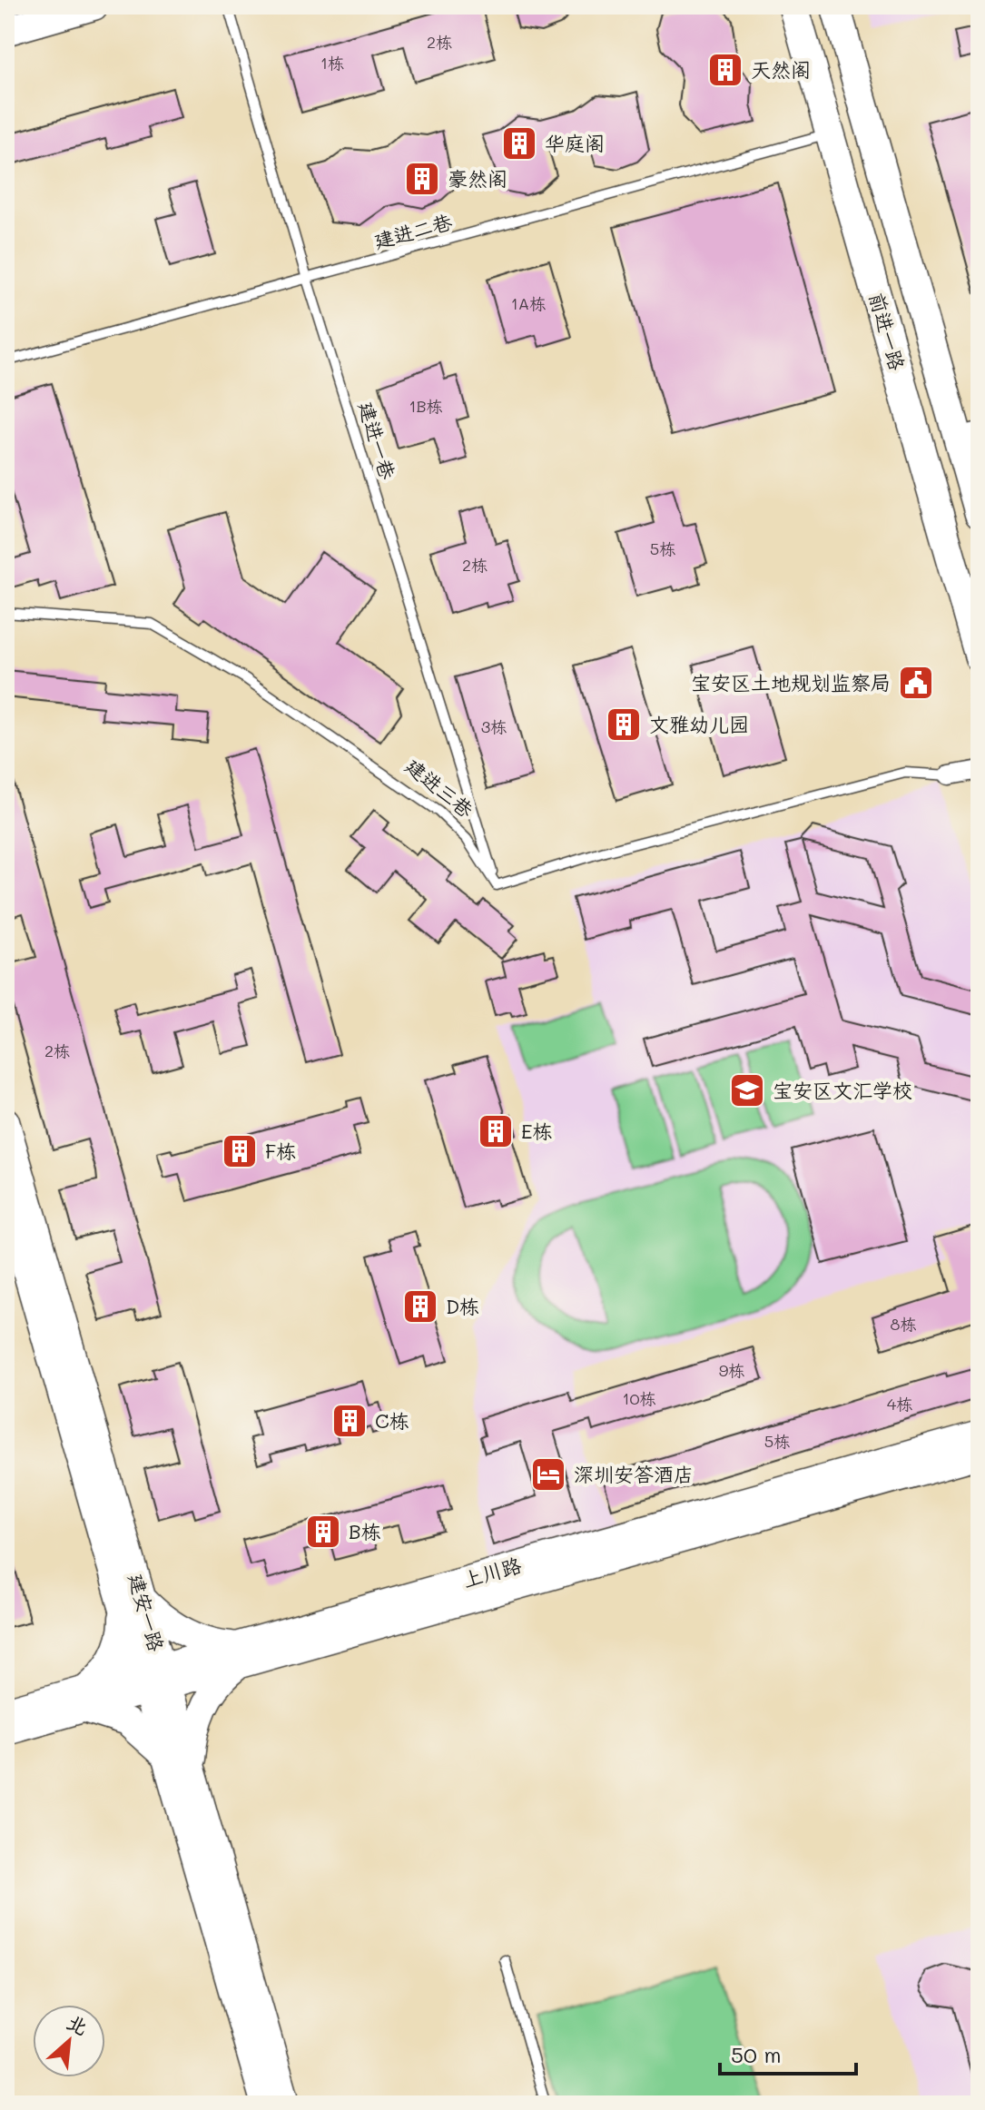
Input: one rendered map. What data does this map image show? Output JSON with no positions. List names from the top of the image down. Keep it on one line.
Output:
{"streets":{"main road":["前进一路","上川路","建安一路"],"lane":["建进二巷","建进一巷","建进三巷"]},"crossings":[["建进二巷","前进一路"],["建进二巷","建进一巷"],["建进一巷","建进三巷"],["上川路","建安一路"]],"places":{"building":["天然阁","华庭阁","豪然阁","文雅幼儿园","E栋","F栋","D栋","C栋","B栋"],"public building":["宝安区土地规划监察局"],"school or university":["宝安区文汇学校"],"hotel":["深圳安答酒店"]},"house_numbers":["2栋","1栋","1A栋","1B栋","5栋","2栋","3栋","2栋","8栋","9栋","10栋","4栋","5栋"],"scale_bar":"50 m","north":"top right"}
